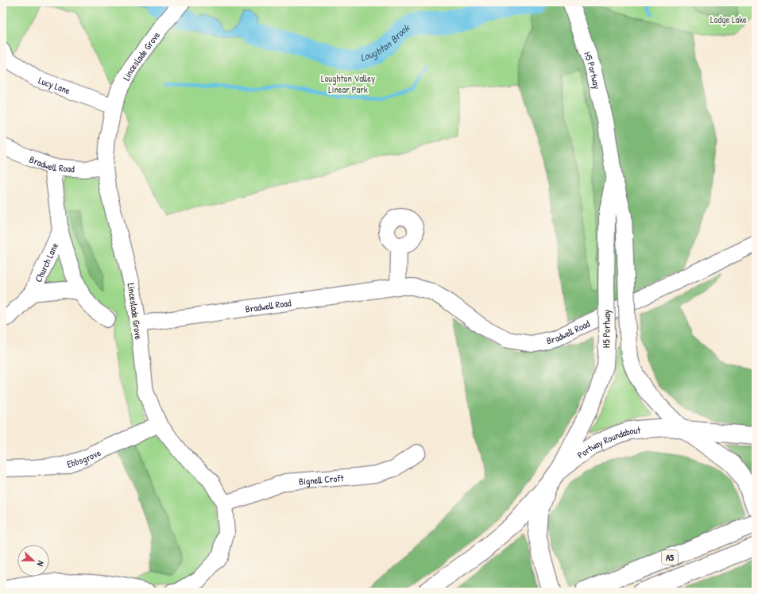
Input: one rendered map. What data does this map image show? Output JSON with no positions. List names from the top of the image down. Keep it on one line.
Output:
{"streets":{"main road":["Portway Roundabout","A5"],"street":["Linceslade Grove","H5 Portway","Lucy Lane","Bradwell Road","Church Lane","Ebbsgrove","Bignell Croft"]},"crossings":[["Linceslade Grove","Lucy Lane"],["Linceslade Grove","Bradwell Road"],["Linceslade Grove","Ebbsgrove"],["Linceslade Grove","Bignell Croft"],["H5 Portway","Portway Roundabout"],["Bradwell Road","Church Lane"]],"water":["Loughton Brook"],"parks":["Lodge Lake","Loughton Valley Linear Park"],"north":"right"}
